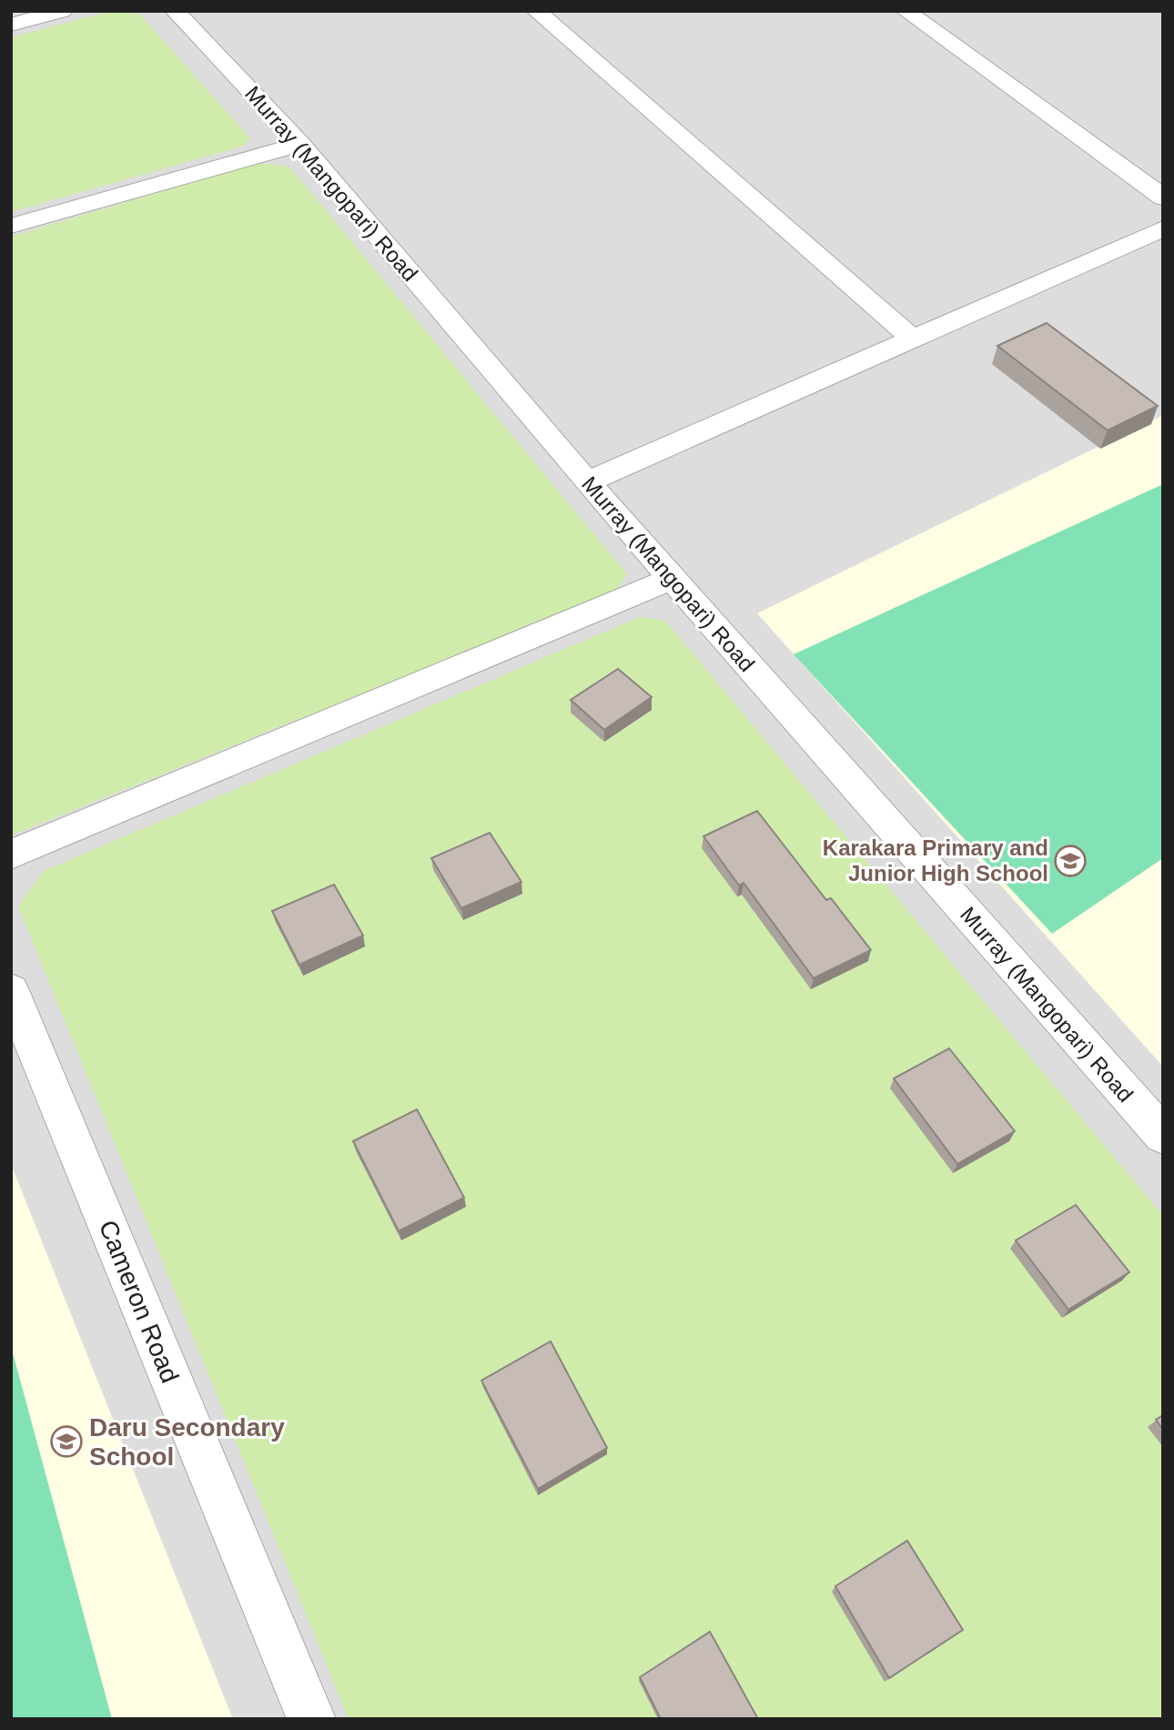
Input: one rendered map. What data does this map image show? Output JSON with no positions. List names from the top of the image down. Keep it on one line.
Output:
{"streets":{"street":["Murray (Mangopari) Road","Cameron Road"]},"places":{"school or university":["Karakara Primary and Junior High School","Daru Secondary School"]}}
